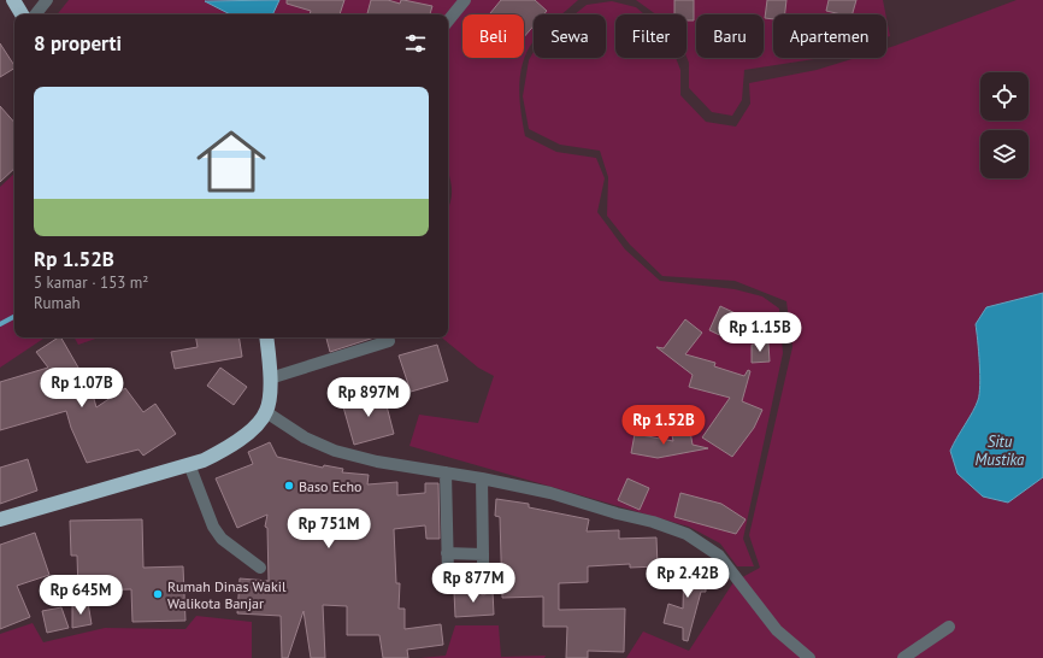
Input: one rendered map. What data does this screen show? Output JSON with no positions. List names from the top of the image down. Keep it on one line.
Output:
{"water":["Situ Mustika"],"places":["Baso Echo","Rumah Dinas Wakil Walikota Banjar"],"page":{"chip":["Beli","Sewa","Filter","Baru","Apartemen"],"heading":"8 properti","list":[{"name":"Rp 1.52B","note":"5 kamar · 153 m² · Rumah"}],"price":["Rp 1.15B","Rp 1.07B","Rp 897M","Rp 1.52B","Rp 751M","Rp 2.42B","Rp 877M","Rp 645M"]}}
